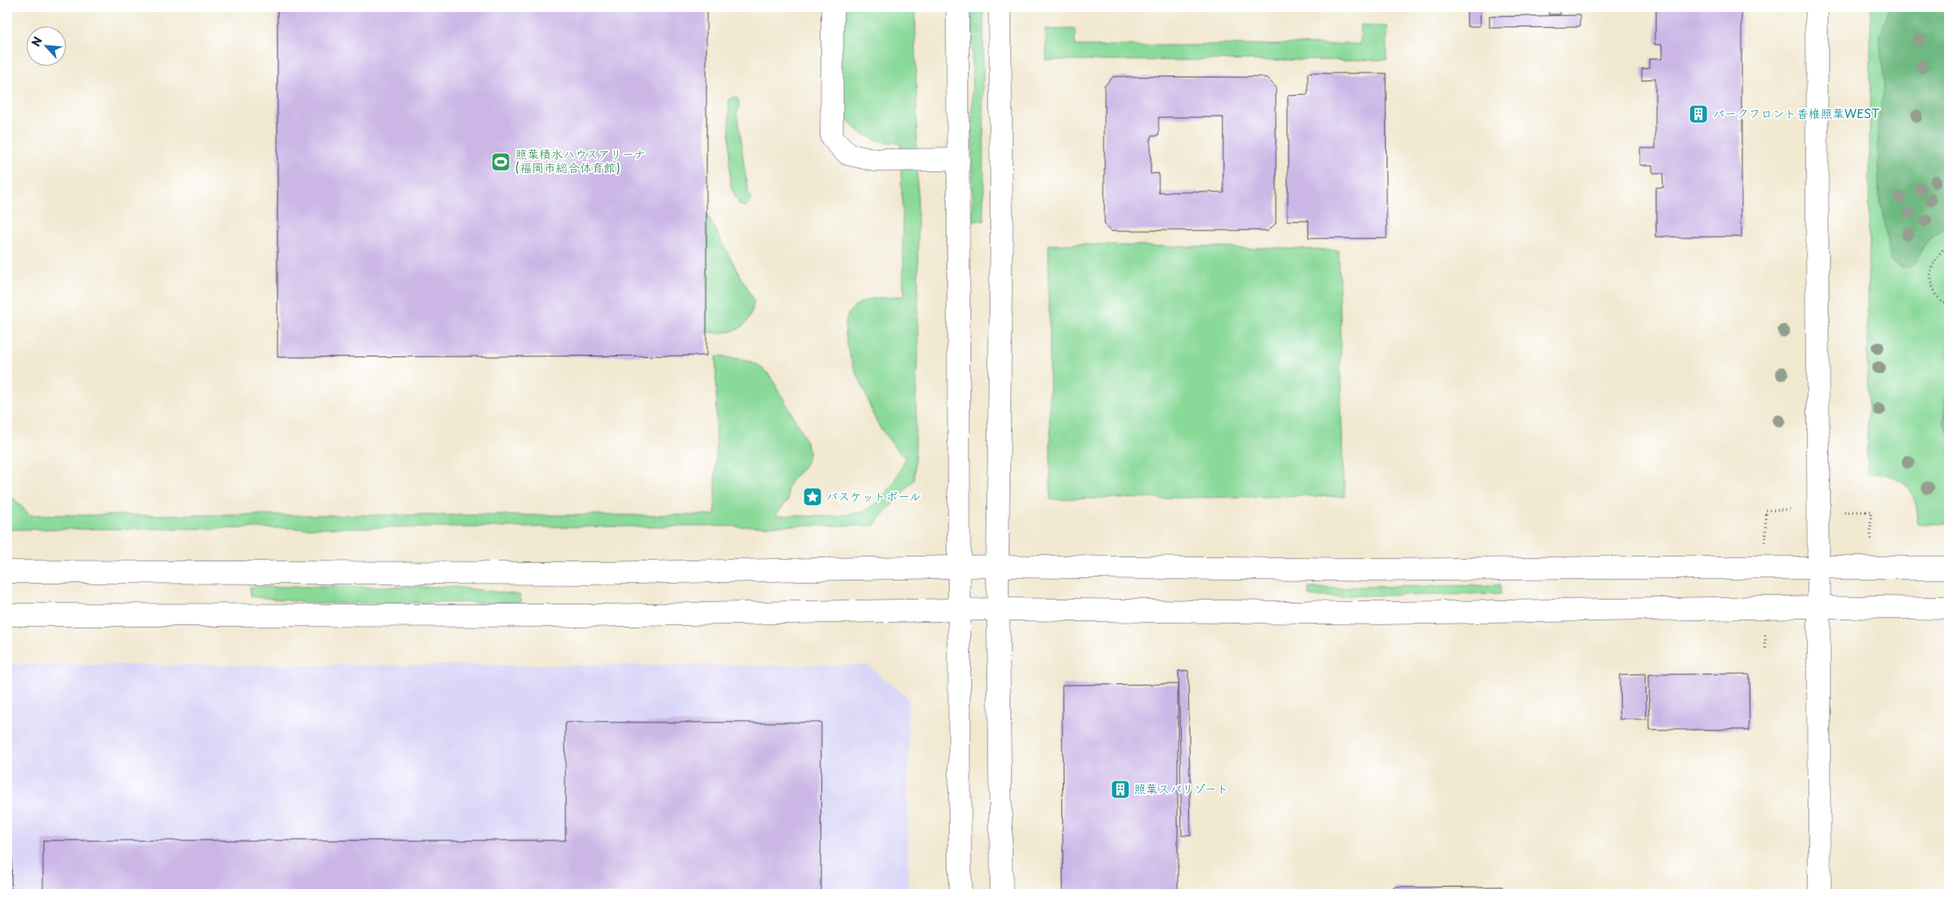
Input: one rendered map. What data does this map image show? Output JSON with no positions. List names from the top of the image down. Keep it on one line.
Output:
{"places":{"building":["パークフロント香椎照葉WEST","照葉スパリゾート"],"sports":["照葉積水ハウスアリーナ (福岡市総合体育館)"],"place":["バスケットボール"]},"north":"top left"}
